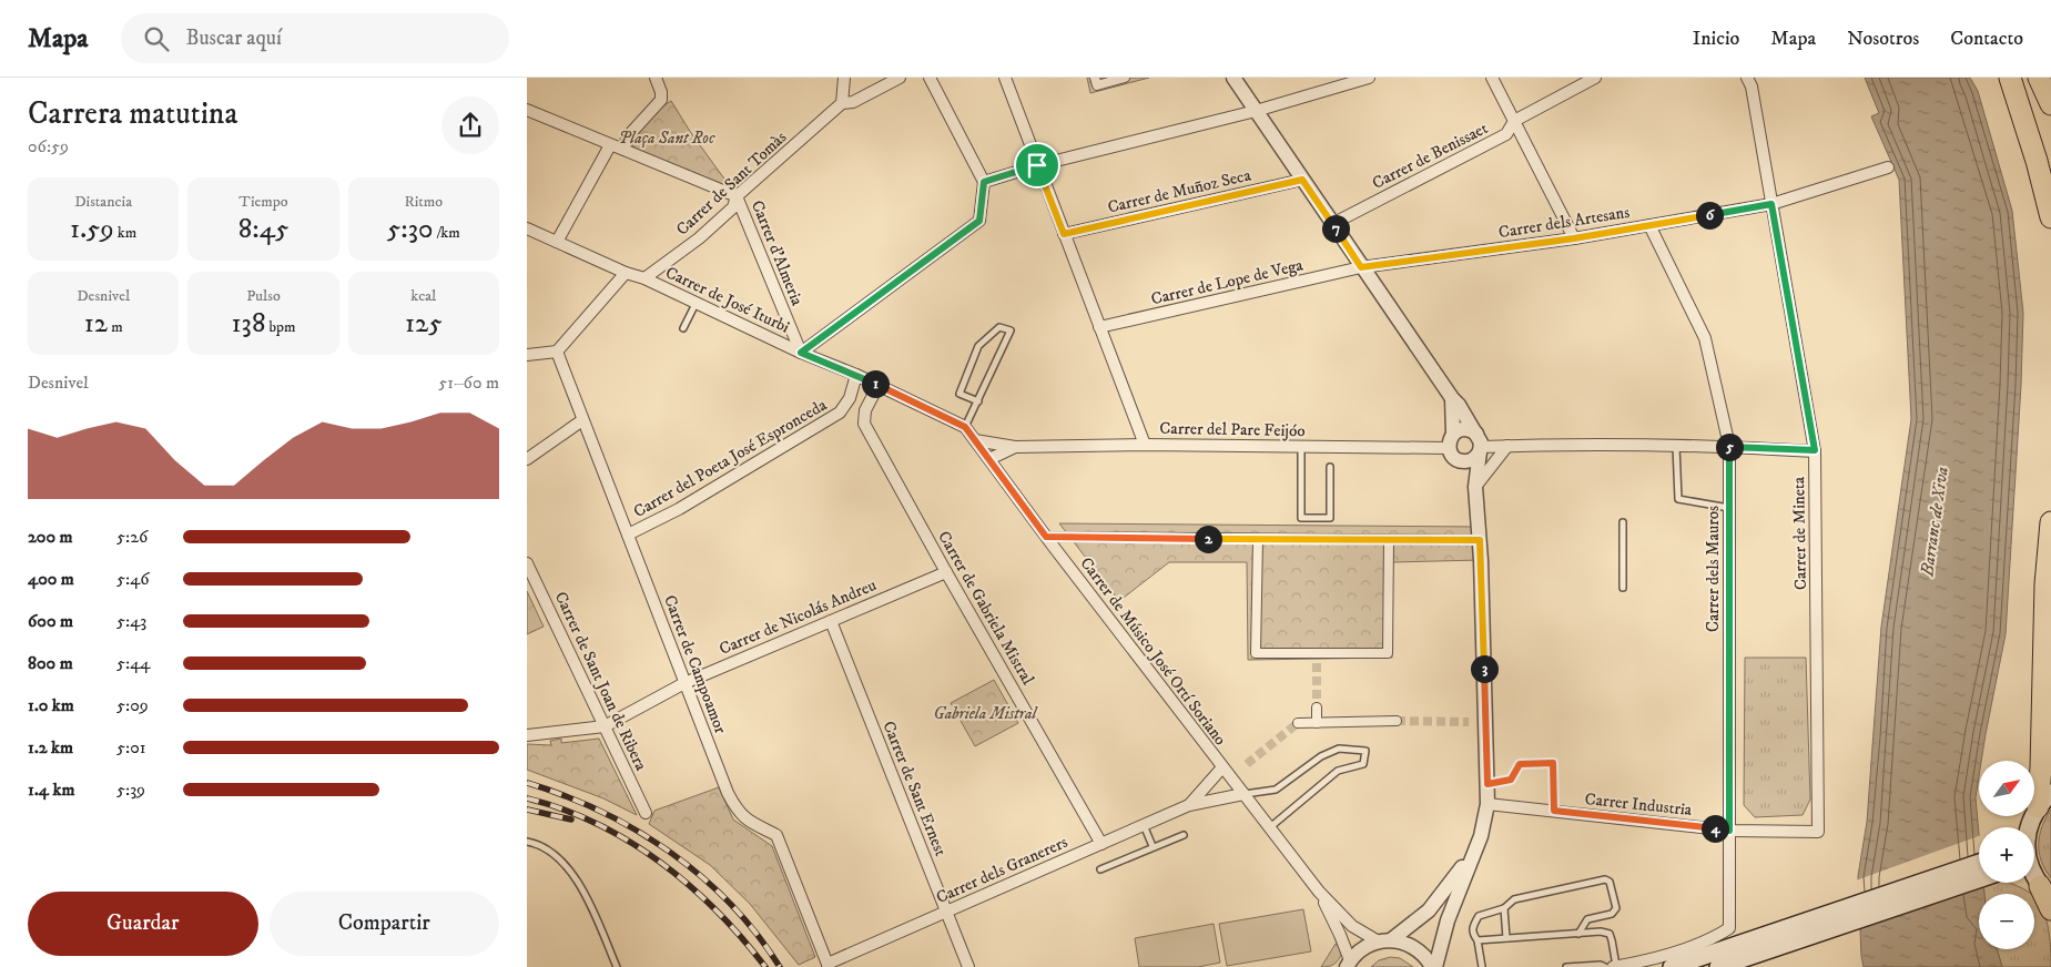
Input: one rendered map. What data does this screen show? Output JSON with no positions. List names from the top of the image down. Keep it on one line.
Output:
{"streets":{"street":["Carrer de Benissaet","Carrer de Sant Tomàs","Carrer de Muñoz Seca","Carrer dels Artesans","Carrer d'Almeria","Carrer de Lope de Vega","Carrer de José Iturbi","Carrer del Pare Feijóo","Carrer del Poeta José Espronceda","Carrer de Mineta","Carrer dels Mauros","Carrer de Gabriela Mistral","Carrer de Nicolás Andreu","Carrer de Músico José Ortí Soriano","Carrer de Campoamor","Carrer de Sant Joan de Ribera","Carrer de Sant Ernest","Carrer Industria","Carrer dels Granerers"]},"crossings":[["Carrer de Sant Tomàs","Carrer d'Almeria"],["Carrer de Sant Tomàs","Carrer de José Iturbi"],["Carrer dels Artesans","Carrer de Lope de Vega"],["Carrer dels Artesans","Carrer de Mineta"],["Carrer dels Artesans","Carrer dels Mauros"],["Carrer d'Almeria","Carrer de José Iturbi"],["Carrer de José Iturbi","Carrer del Poeta José Espronceda"],["Carrer de José Iturbi","Carrer de Gabriela Mistral"],["Carrer de José Iturbi","Carrer de Músico José Ortí Soriano"],["Carrer del Pare Feijóo","Carrer de Músico José Ortí Soriano"],["Carrer del Poeta José Espronceda","Carrer de Campoamor"],["Carrer de Mineta","Carrer Industria"],["Carrer dels Mauros","Carrer Industria"],["Carrer de Gabriela Mistral","Carrer de Nicolás Andreu"],["Carrer de Gabriela Mistral","Carrer dels Granerers"],["Carrer de Nicolás Andreu","Carrer de Campoamor"],["Carrer de Nicolás Andreu","Carrer de Sant Joan de Ribera"],["Carrer de Nicolás Andreu","Carrer de Sant Ernest"],["Carrer de Músico José Ortí Soriano","Carrer dels Granerers"],["Carrer de Campoamor","Carrer dels Granerers"],["Carrer de Sant Ernest","Carrer dels Granerers"]],"water":["Barranc de Xiva"],"parks":["Plaça Sant Roc","Gabriela Mistral"],"north":"top right","page":{"header":"Mapa","search":"Buscar aquí","nav":["Inicio","Mapa","Nosotros","Contacto"],"heading":["Carrera matutina","06:59"],"stats":[["Distancia","1.59 km"],["Tiempo","8:45"],["Ritmo","5:30 /km"],["Desnivel","12 m"],["Pulso","138 bpm"],["kcal","125"]],"pins":["6","7","1","5","2","3","4"],"chart":["Desnivel","51–60 m"],"list":[{"name":"200 m","note":"5:26"},{"name":"400 m","note":"5:46"},{"name":"600 m","note":"5:43"},{"name":"800 m","note":"5:44"},{"name":"1.0 km","note":"5:09"},{"name":"1.2 km","note":"5:01"},{"name":"1.4 km","note":"5:39"}],"map_buttons":["+","−"],"buttons":["Guardar","Compartir"]}}
